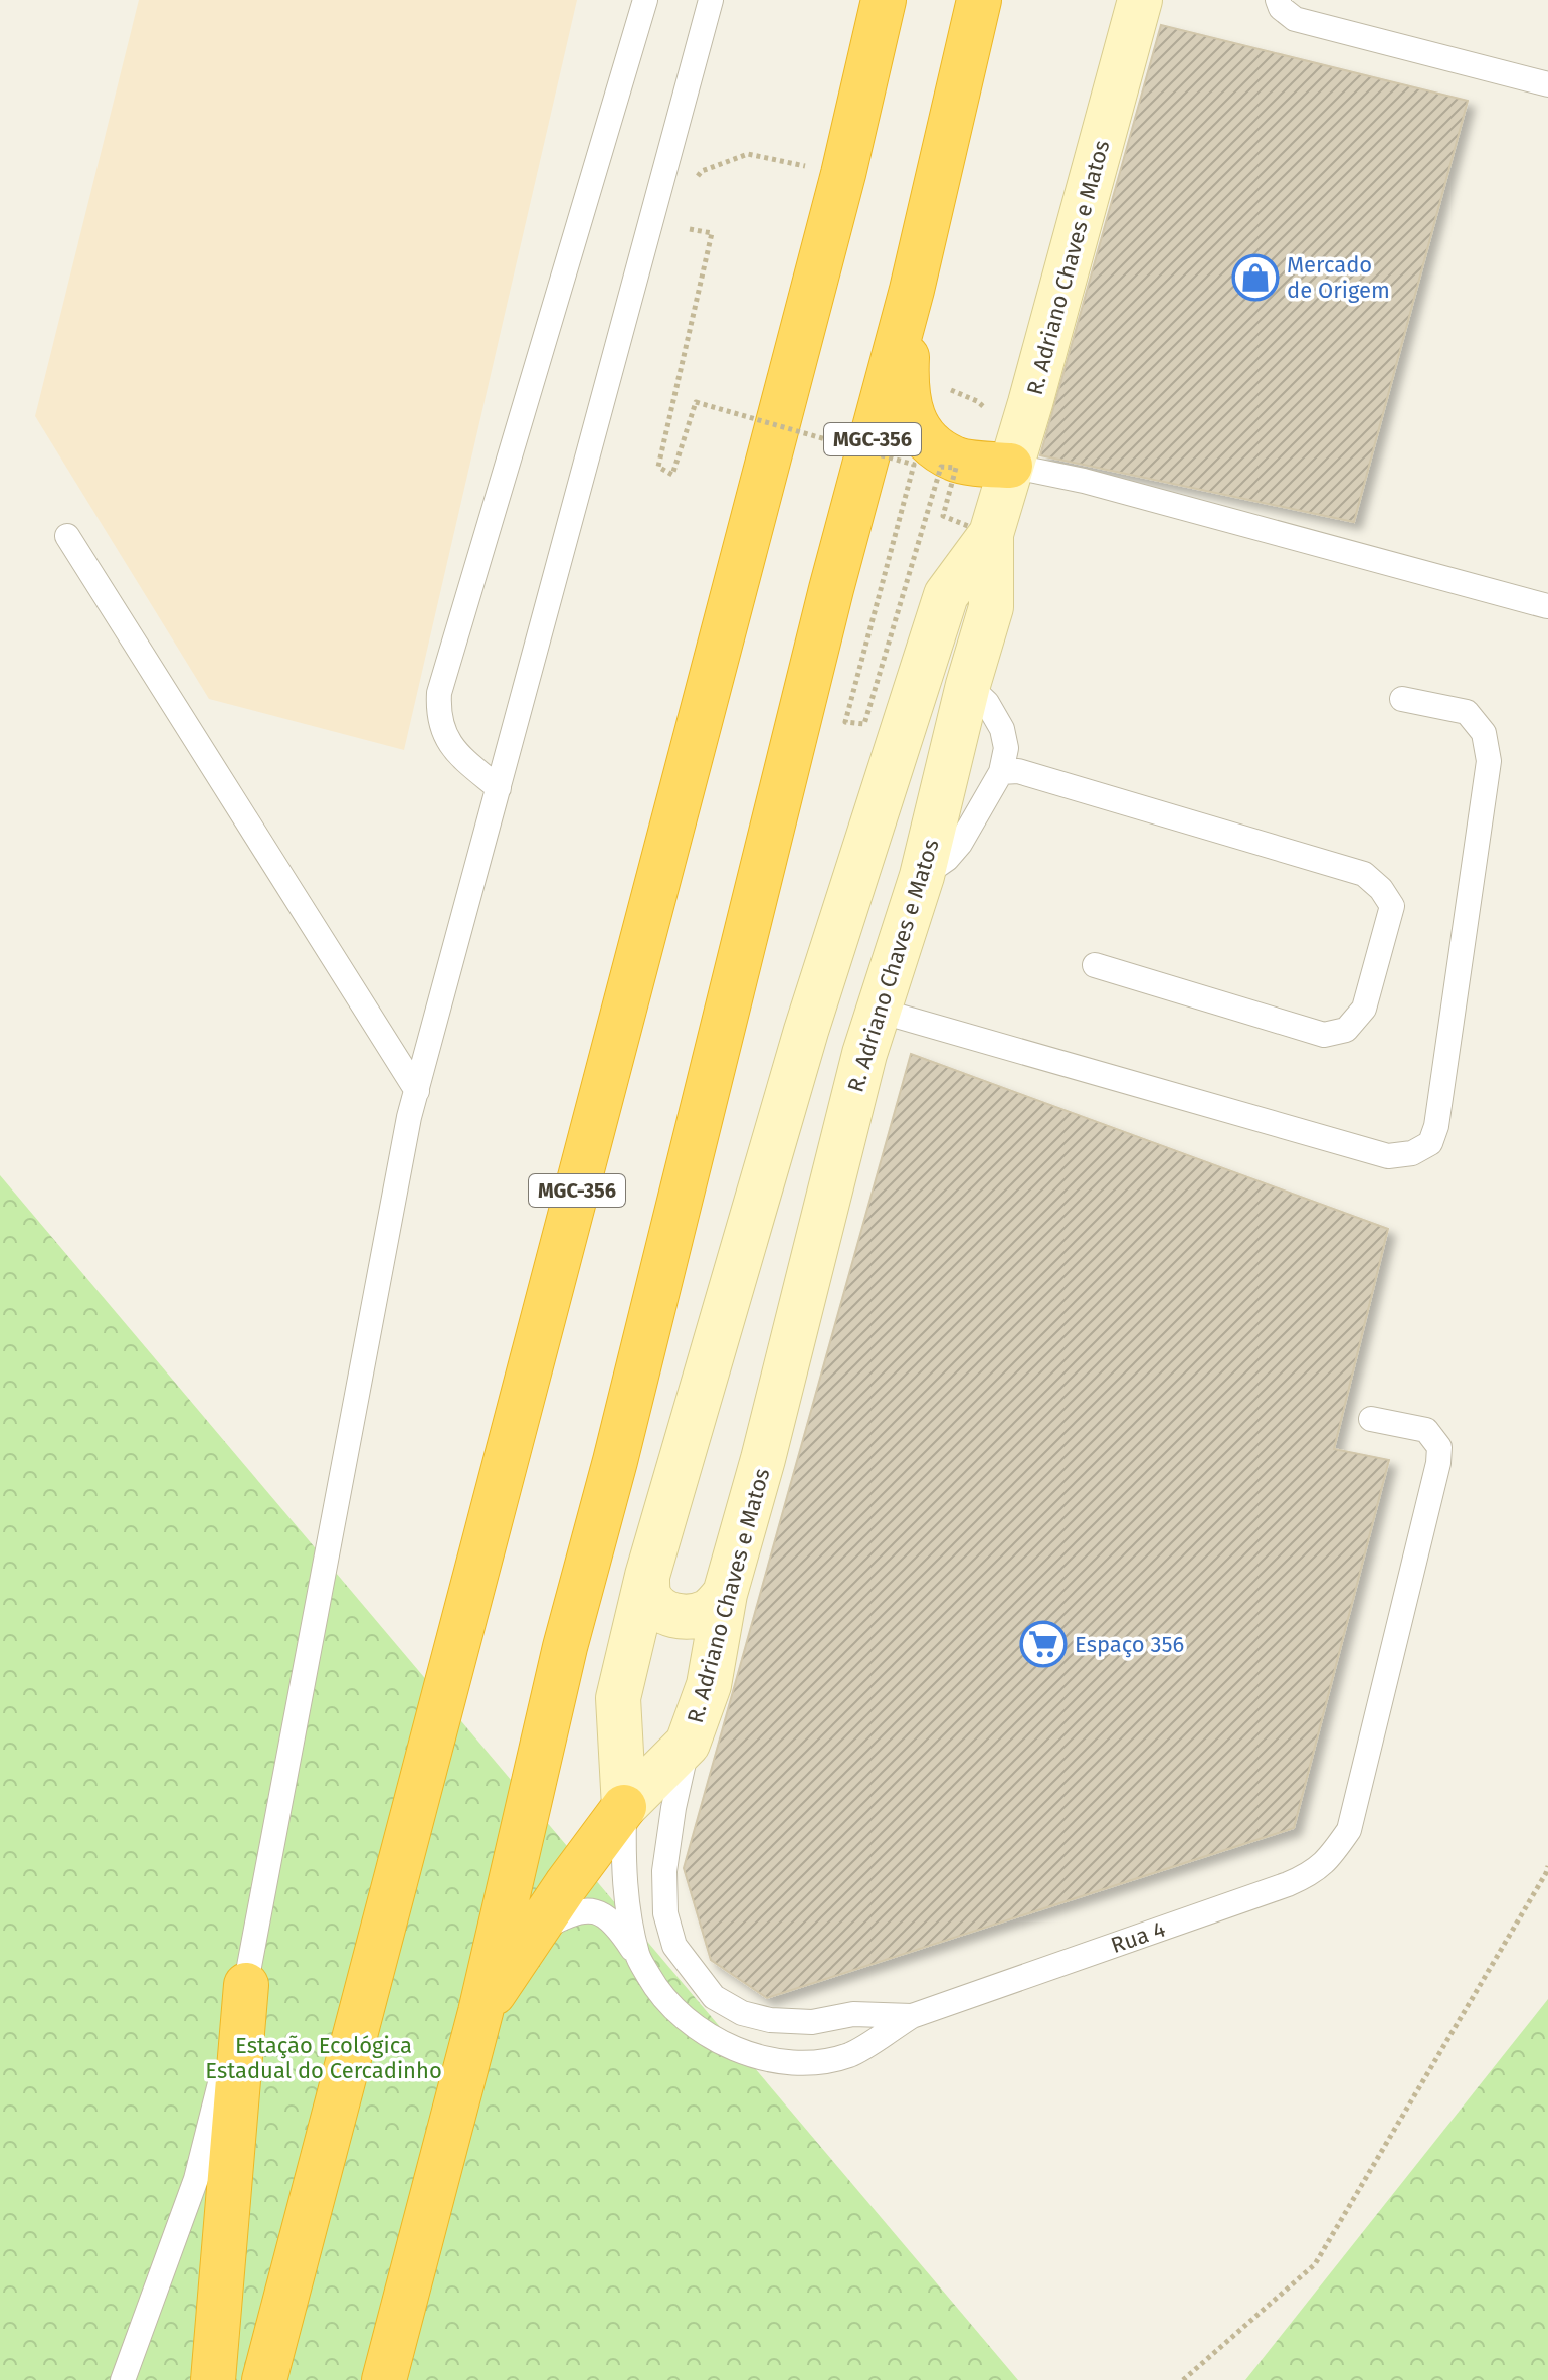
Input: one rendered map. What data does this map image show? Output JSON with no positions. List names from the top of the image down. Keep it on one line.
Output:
{"streets":{"highway":["MGC-356"],"street":["R. Adriano Chaves e Matos"],"lane":["Rua 4"]},"crossings":[["R. Adriano Chaves e Matos","Rua 4"]],"parks":["Estação Ecológica Estadual do Cercadinho"],"places":{"shop":["Mercado de Origem"],"supermarket":["Espaço 356"]}}
